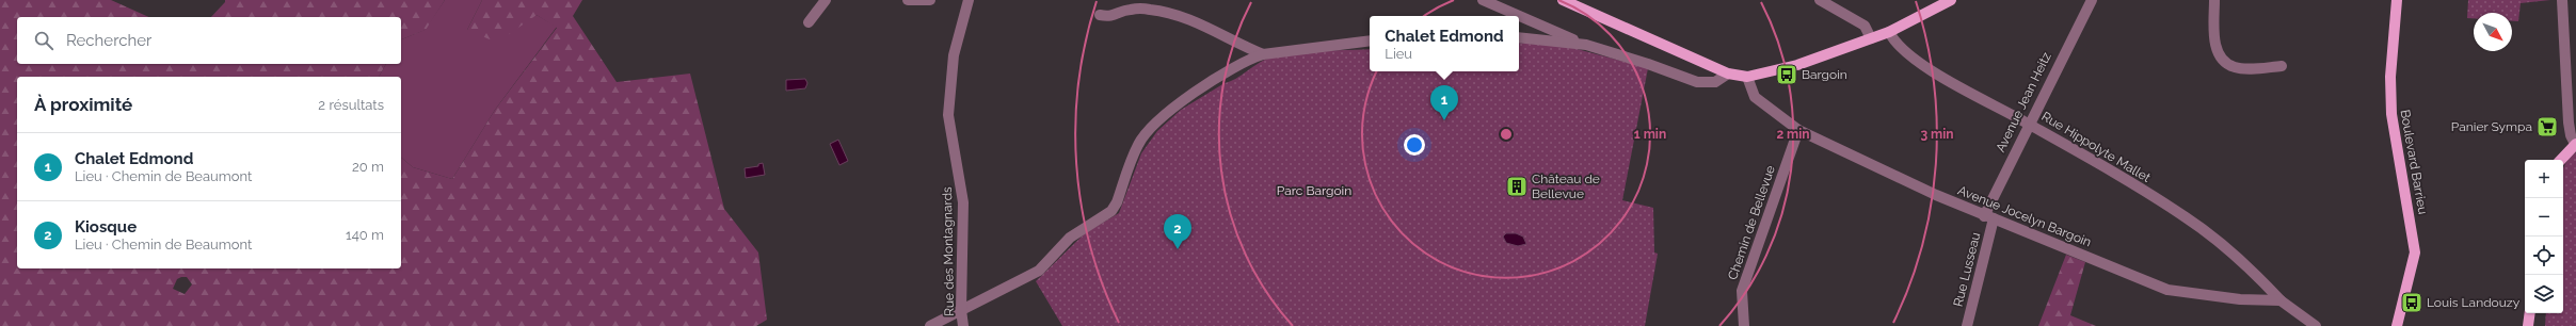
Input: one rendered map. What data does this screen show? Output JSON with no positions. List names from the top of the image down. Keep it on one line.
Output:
{"streets":{"main road":["Boulevard Barrieu"],"street":["Avenue Jean Heitz","Rue Hippolyte Mallet","Avenue Jocelyn Bargoin","Chemin de Bellevue","Rue des Montagnards","Rue Lusseau"]},"crossings":[["Avenue Jean Heitz","Rue Hippolyte Mallet"],["Avenue Jean Heitz","Avenue Jocelyn Bargoin"],["Avenue Jean Heitz","Rue Lusseau"],["Rue Hippolyte Mallet","Avenue Jocelyn Bargoin"],["Avenue Jocelyn Bargoin","Chemin de Bellevue"],["Avenue Jocelyn Bargoin","Rue Lusseau"]],"parks":["Parc Bargoin"],"places":{"bus stop":["Bargoin","Louis Landouzy"],"supermarket":["Panier Sympa"],"building":["Château de Bellevue"]},"north":"bottom right","page":{"popup":["Chalet Edmond","Lieu"],"search":"Rechercher","heading":["À proximité","2 résultats"],"pins":["1","2"],"list":[{"mark":"1","name":"Chalet Edmond","note":"Lieu · Chemin de Beaumont","value":"20 m"},{"mark":"2","name":"Kiosque","note":"Lieu · Chemin de Beaumont","value":"140 m"}],"map_buttons":["+","−"]},"rings":["1 min","2 min","3 min"]}
